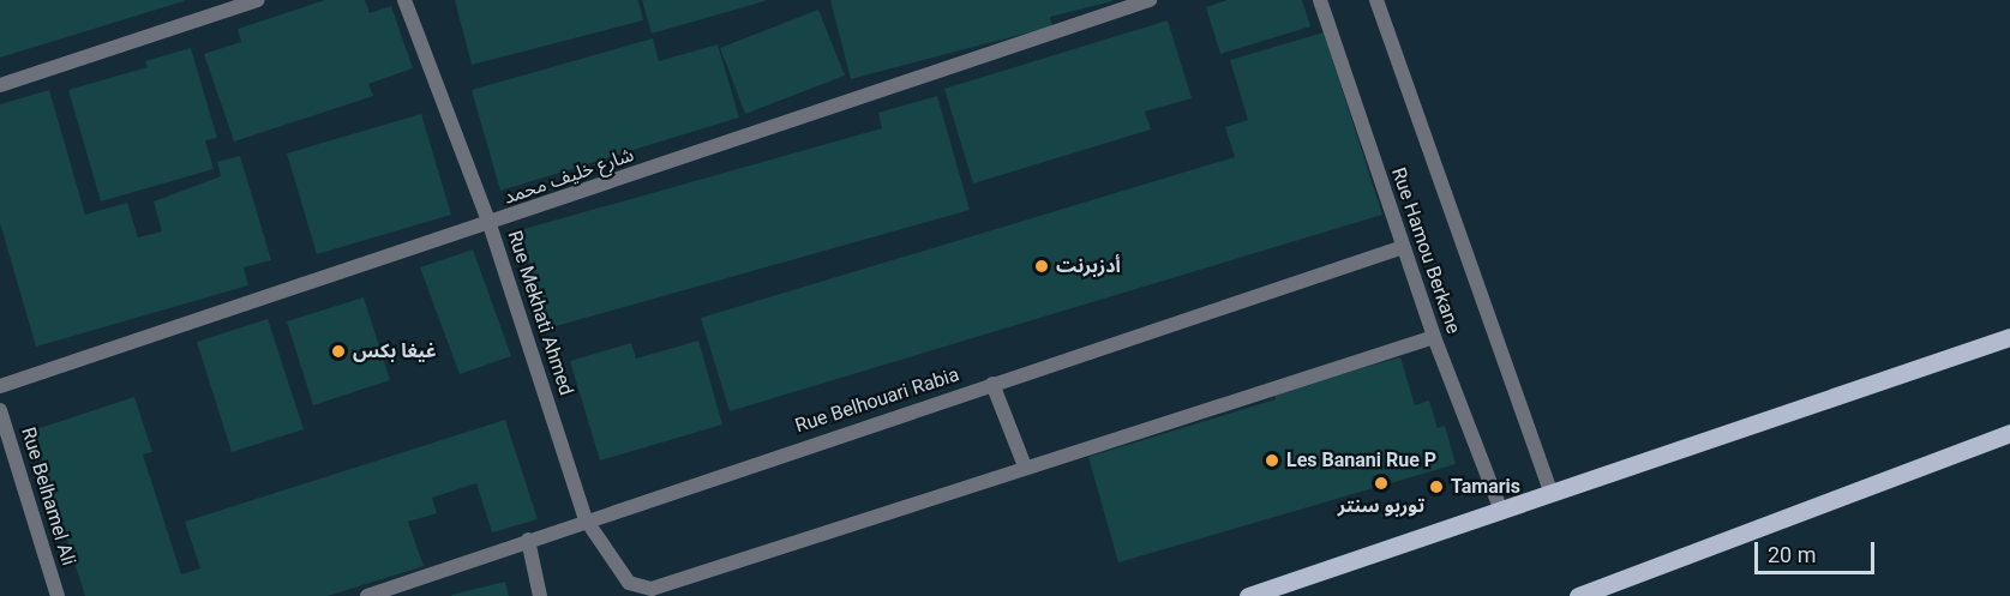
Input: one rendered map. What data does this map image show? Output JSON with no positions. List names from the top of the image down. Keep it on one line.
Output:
{"streets":{"street":["شارع خليف محمد","Rue Hamou Berkane","Rue Mekhati Ahmed","Rue Belhouari Rabia","Rue Belhamel Ali"]},"crossings":[["شارع خليف محمد","Rue Mekhati Ahmed"],["Rue Hamou Berkane","Rue Mekhati Ahmed"],["Rue Hamou Berkane","Rue Belhouari Rabia"],["Rue Mekhati Ahmed","Rue Belhouari Rabia"]],"places":["أدزبرنت","غيغا بكس","Les Banani Rue P","توربو سنتر","Tamaris"],"scale_bar":"20 m"}
